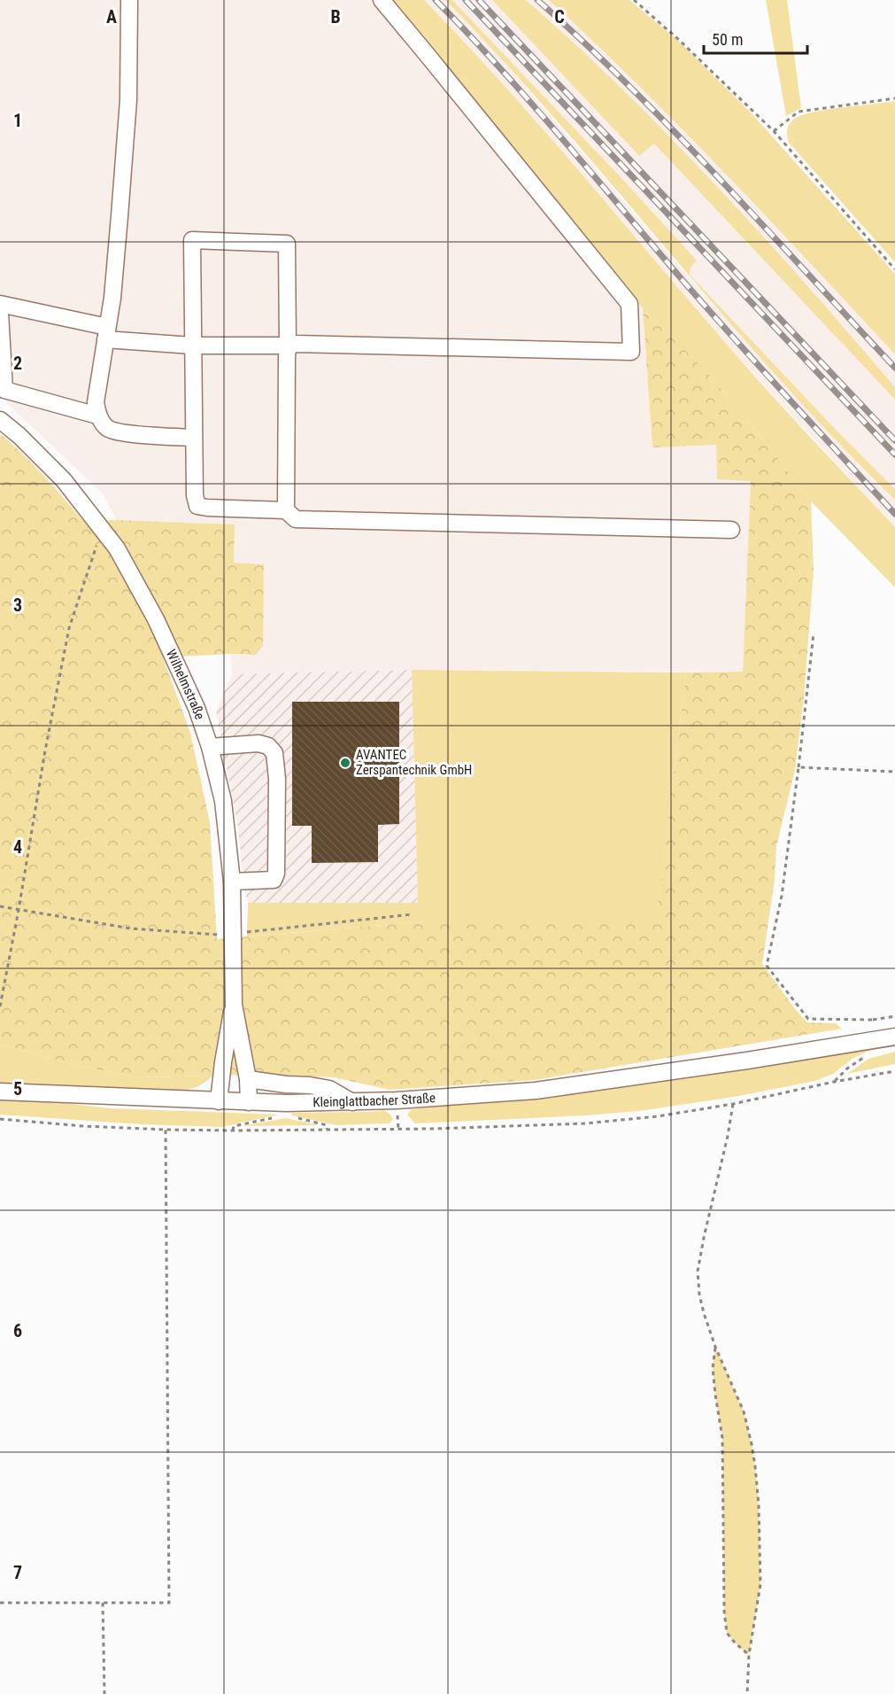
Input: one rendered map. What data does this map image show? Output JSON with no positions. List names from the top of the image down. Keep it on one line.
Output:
{"streets":{"street":["Wilhelmstraße","Kleinglattbacher Straße"]},"crossings":[["Wilhelmstraße","Kleinglattbacher Straße"]],"places":["AVANTEC Zerspantechnik GmbH"],"scale_bar":"50 m","grid":{"columns":["A","B","C"],"rows":["1","2","3","4","5","6","7"]}}
